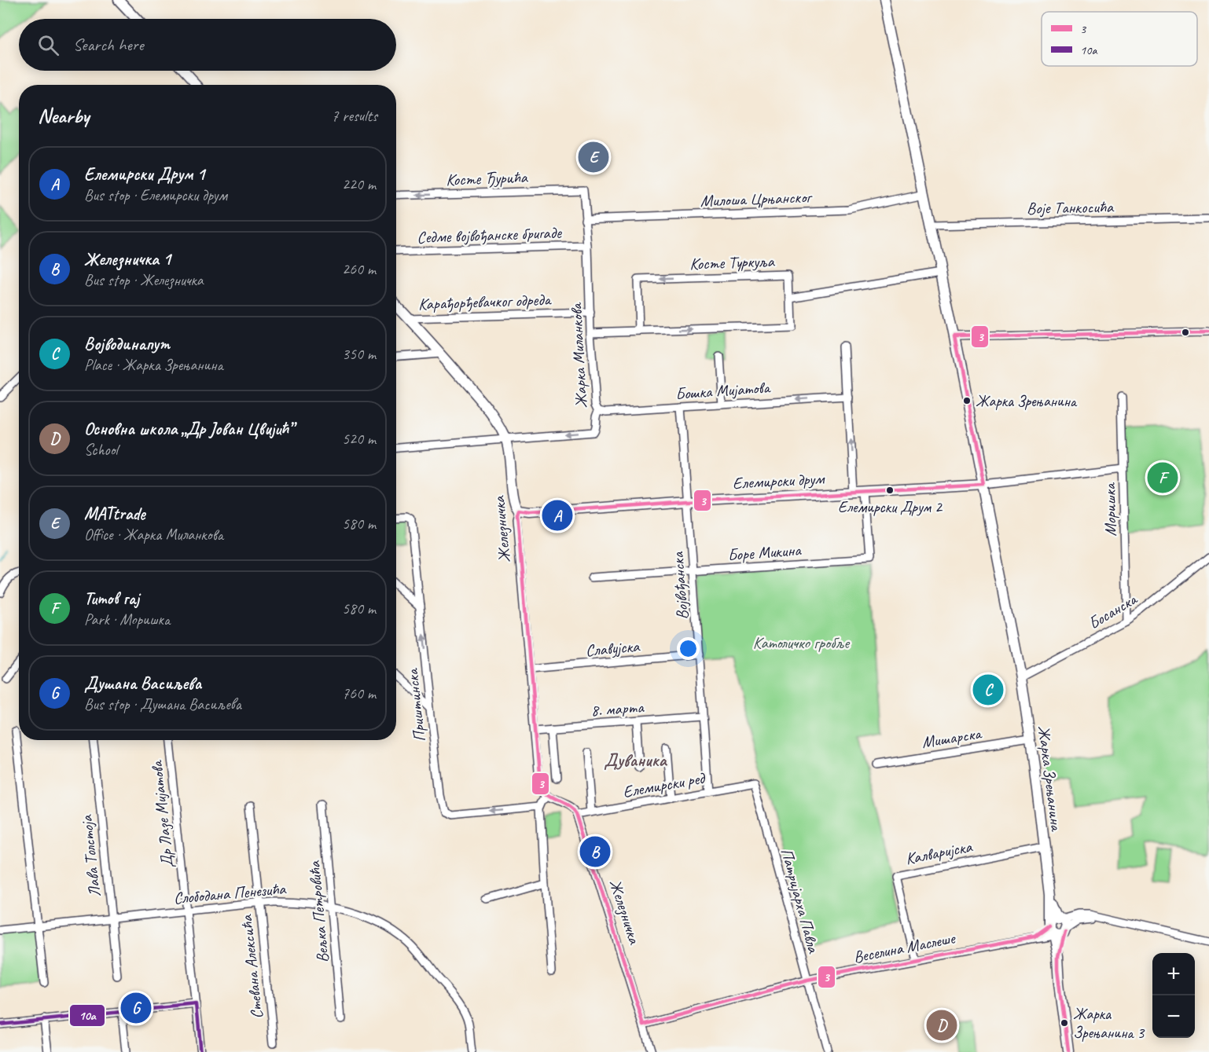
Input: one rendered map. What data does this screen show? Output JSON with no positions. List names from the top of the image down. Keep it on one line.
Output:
{"streets":{"main road":["Елемирски друм","Железничка","Жарка Зрењанина"],"street":["Косте Ђурића","Милоша Црњанског","Воје Танкосића","Седме војвођанске бригаде","Косте Туркуља","Карађорђевачког одреда","Жарка Миланкова","Бошка Мијатова","Моришка","Боре Микина","Војвођанска","Босанска","Славујска","Приштинска","8. марта","Мишарска","Елемирски ред","Др Лазе Мијатова","Калваријска","Лава Толстоја","Слободана Пенезића","Патријарха Павла","Вељка Петровића","Веселина Маслеше","Стевана Алексића"]},"crossings":[["Косте Ђурића","Жарка Миланкова"],["Милоша Црњанског","Жарка Миланкова"],["Милоша Црњанског","Жарка Зрењанина"],["Воје Танкосића","Жарка Зрењанина"],["Седме војвођанске бригаде","Жарка Миланкова"],["Косте Туркуља","Жарка Миланкова"],["Карађорђевачког одреда","Жарка Миланкова"],["Карађорђевачког одреда","Железничка"],["Жарка Миланкова","Бошка Мијатова"],["Жарка Миланкова","Железничка"],["Бошка Мијатова","Војвођанска"],["Елемирски друм","Железничка"],["Елемирски друм","Боре Микина"],["Елемирски друм","Војвођанска"],["Елемирски друм","Жарка Зрењанина"],["Моришка","Босанска"],["Железничка","Славујска"],["Железничка","8. марта"],["Железничка","Елемирски ред"],["Железничка","Веселина Маслеше"],["Боре Микина","Војвођанска"],["Војвођанска","Славујска"],["Војвођанска","8. марта"],["Војвођанска","Елемирски ред"],["Босанска","Жарка Зрењанина"],["Мишарска","Жарка Зрењанина"],["Жарка Зрењанина","Калваријска"],["Жарка Зрењанина","Веселина Маслеше"],["Елемирски ред","Патријарха Павла"],["Др Лазе Мијатова","Слободана Пенезића"],["Калваријска","Веселина Маслеше"],["Лава Толстоја","Слободана Пенезића"],["Слободана Пенезића","Вељка Петровића"],["Слободана Пенезића","Стевана Алексића"],["Патријарха Павла","Веселина Маслеше"]],"one_way":["Косте Ђурића","Бошка Мијатова"],"districts":["Дуваника"],"parks":["Католичко гробље"],"places":["Жарка Зрењанина","Елемирски Друм 2","Жарка Зрењанина 3"],"lines":["transit line 3","transit line 10а"],"legend":["3","10а"],"page":{"search":"Search here","heading":["Nearby","7 results"],"pins":["E","F","A","C","B","G","D"],"list":[{"mark":"A","name":"Елемирски Друм 1","note":"Bus stop · Елемирски друм","value":"220 m"},{"mark":"B","name":"Железничка 1","note":"Bus stop · Железничка","value":"260 m"},{"mark":"C","name":"Војводинапут","note":"Place · Жарка Зрењанина","value":"350 m"},{"mark":"D","name":"Основна школа „Др Јован Цвијић”","note":"School","value":"520 m"},{"mark":"E","name":"MATtrade","note":"Office · Жарка Миланкова","value":"580 m"},{"mark":"F","name":"Титов гај","note":"Park · Моришка","value":"580 m"},{"mark":"G","name":"Душана Васиљева","note":"Bus stop · Душана Васиљева","value":"760 m"}],"map_buttons":["+","−"]}}
